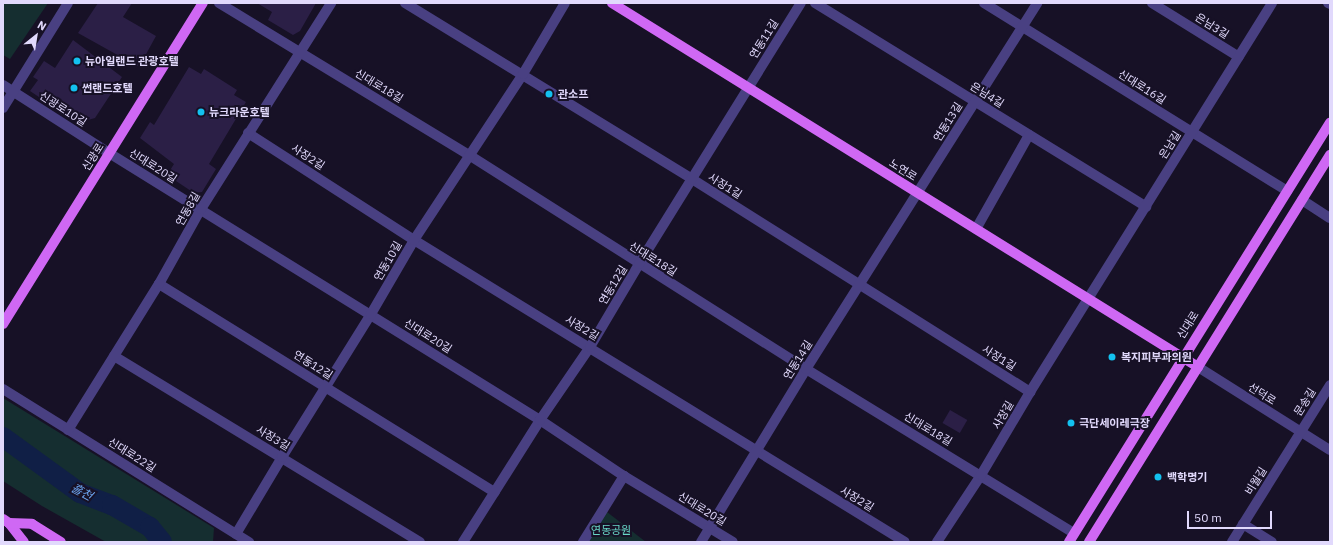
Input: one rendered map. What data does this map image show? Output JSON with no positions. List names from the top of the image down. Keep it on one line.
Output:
{"streets":{"main road":["신광로","노연로","신대로","선덕로"],"street":["은남3길","연동11길","신대로18길","신대로16길","은남4길","신광로10길","연동13길","은남길","사장2길","신대로20길","사장1길","연동8길","연동10길","연동12길","연동14길","문송길","사장길","사장3길","신대로22길","비월길"]},"crossings":[["은남3길","은남길"],["연동11길","노연로"],["연동11길","연동12길"],["신대로18길","연동8길"],["신대로18길","연동10길"],["신대로18길","연동12길"],["신대로18길","신대로"],["신대로18길","연동14길"],["신대로18길","사장길"],["신대로16길","연동13길"],["신대로16길","은남길"],["신대로16길","신대로"],["은남4길","연동13길"],["은남4길","은남길"],["신광로10길","신광로"],["신광로10길","신대로20길"],["연동13길","노연로"],["연동13길","연동14길"],["은남길","노연로"],["은남길","사장길"],["신광로","신대로20길"],["사장2길","연동8길"],["사장2길","연동10길"],["사장2길","연동12길"],["사장2길","연동14길"],["신대로20길","연동8길"],["신대로20길","연동10길"],["신대로20길","연동12길"],["신대로20길","연동14길"],["노연로","연동12길"],["노연로","신대로"],["노연로","연동14길"],["노연로","선덕로"],["노연로","사장길"],["사장1길","연동10길"],["사장1길","연동12길"],["사장1길","연동14길"],["사장1길","사장길"],["연동8길","연동12길"],["연동8길","사장3길"],["연동8길","신대로22길"],["연동10길","연동12길"],["연동10길","사장3길"],["연동10길","신대로22길"],["신대로","선덕로"],["선덕로","문송길"],["선덕로","비월길"],["문송길","비월길"]],"water":["흘천"],"parks":["연동공원"],"places":["뉴아일랜드 관광호텔","썬랜드호텔","관소프","뉴크라운호텔","복지피부과의원","극단세이레극장","백학명기"],"scale_bar":"50 m","north":"top right"}
